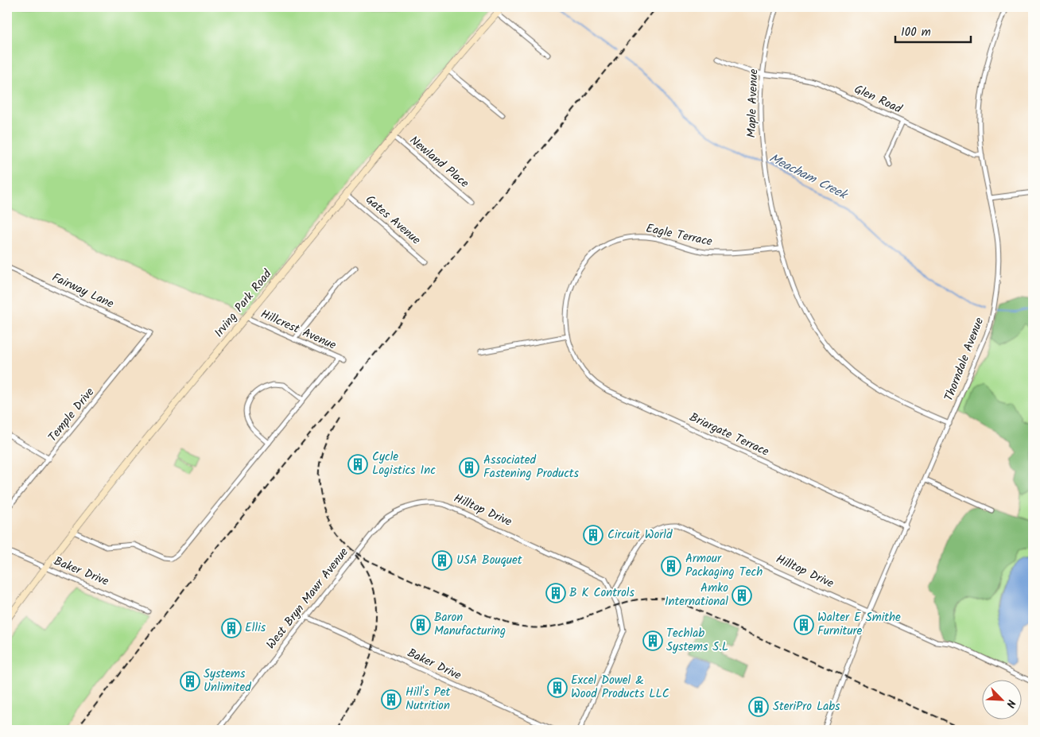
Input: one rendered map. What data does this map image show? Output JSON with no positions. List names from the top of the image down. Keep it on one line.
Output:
{"streets":{"main road":["Irving Park Road"],"street":["Glen Road","Maple Avenue","Newland Place","Gates Avenue","Eagle Terrace","Fairway Lane","Hillcrest Avenue","Thorndale Avenue","Temple Drive","Briargate Terrace","Hilltop Drive","Baker Drive","West Bryn Mawr Avenue"]},"crossings":[["Glen Road","Maple Avenue"],["Glen Road","Thorndale Avenue"],["Maple Avenue","Eagle Terrace"],["Maple Avenue","Thorndale Avenue"],["Newland Place","Irving Park Road"],["Gates Avenue","Irving Park Road"],["Eagle Terrace","Briargate Terrace"],["Fairway Lane","Temple Drive"],["Irving Park Road","Hillcrest Avenue"],["Irving Park Road","Baker Drive"],["Thorndale Avenue","Briargate Terrace"],["Thorndale Avenue","Hilltop Drive"],["Hilltop Drive","West Bryn Mawr Avenue"],["Baker Drive","West Bryn Mawr Avenue"]],"water":["Meacham Creek"],"places":{"building":["Cycle Logistics Inc","Associated Fastening Products","Circuit World","USA Bouquet","Armour Packaging Tech","B K Controls","Amko International","Baron Manufacturing","Walter E Smithe Furniture","Ellis","Techlab Systems S.L","Systems Unlimited","Excel Dowel & Wood Products LLC","Hill's Pet Nutrition","SteriPro Labs"]},"scale_bar":"100 m","north":"bottom right"}
